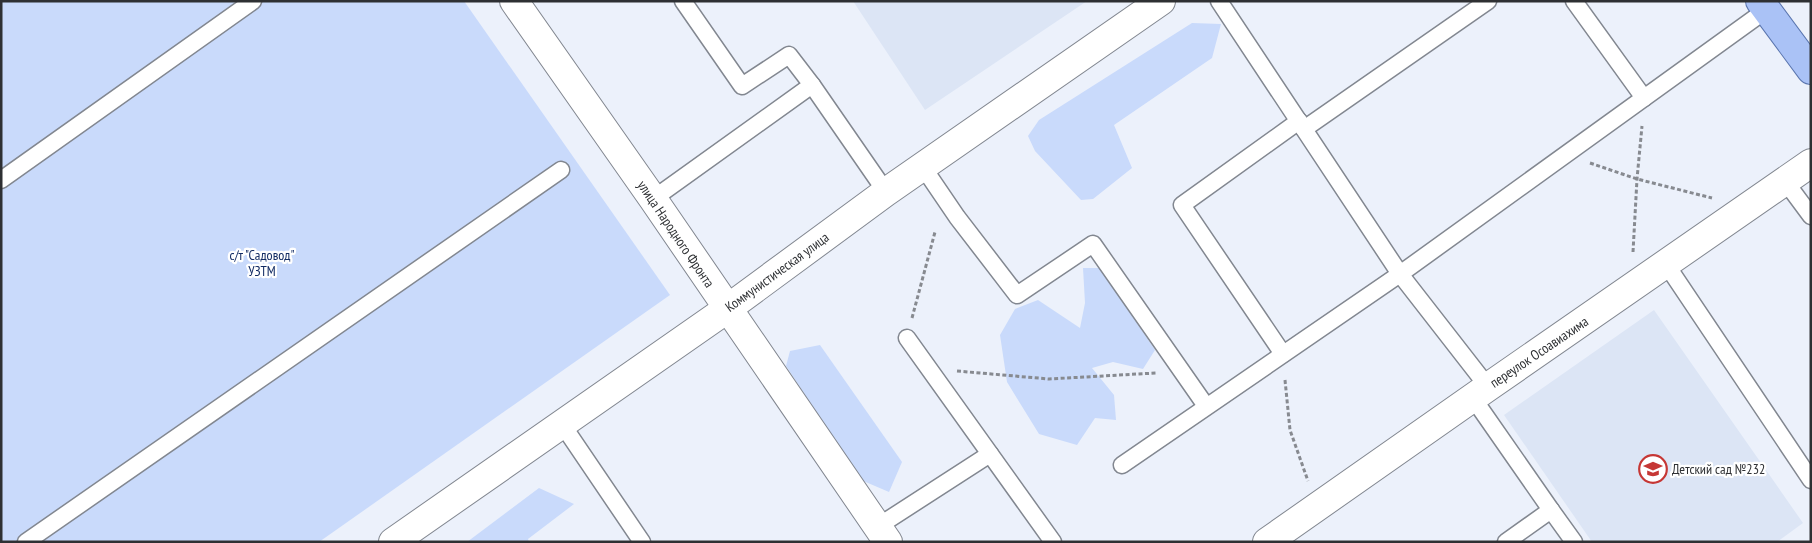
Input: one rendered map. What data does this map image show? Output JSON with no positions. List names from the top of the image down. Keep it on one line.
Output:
{"streets":{"street":["улица Народного Фронта","Коммунистическая улица","переулок Осоавиахима"]},"crossings":[["улица Народного Фронта","Коммунистическая улица"]],"parks":["с/т \"Садовод\" УЗТМ"],"places":{"school or university":["Детский сад №232"]}}
